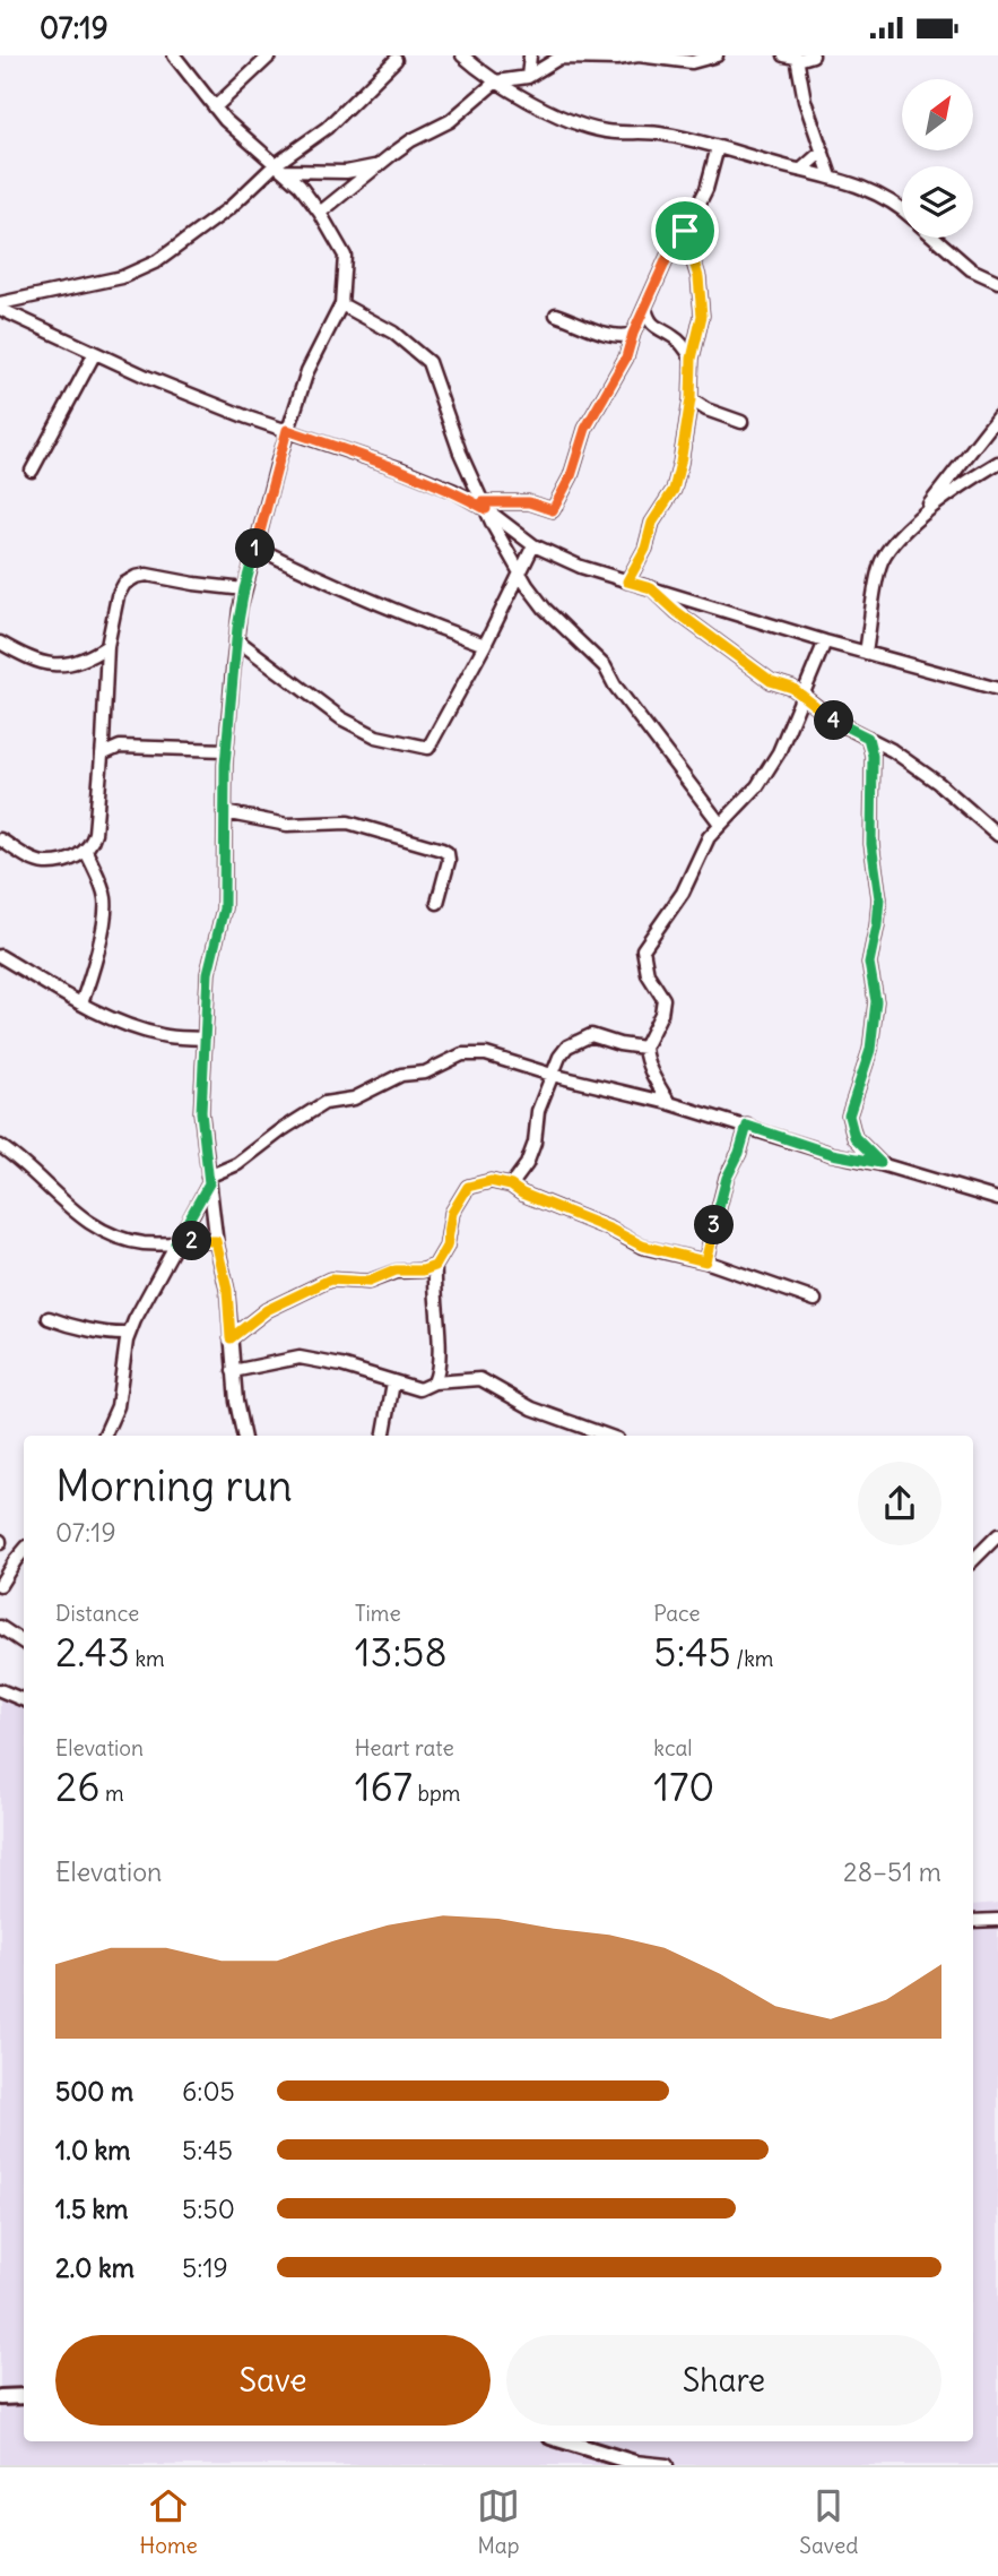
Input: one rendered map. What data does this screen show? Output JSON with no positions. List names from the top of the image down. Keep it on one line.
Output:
{"north":"top right","page":{"status":"07:19","pins":["1","4","3","2"],"heading":["Morning run","07:19"],"stats":[["Distance","2.43 km"],["Time","13:58"],["Pace","5:45 /km"],["Elevation","26 m"],["Heart rate","167 bpm"],["kcal","170"]],"chart":["Elevation","28–51 m"],"list":[{"name":"500 m","note":"6:05"},{"name":"1.0 km","note":"5:45"},{"name":"1.5 km","note":"5:50"},{"name":"2.0 km","note":"5:19"}],"buttons":["Save","Share"],"tabs":["Home","Map","Saved"]}}
